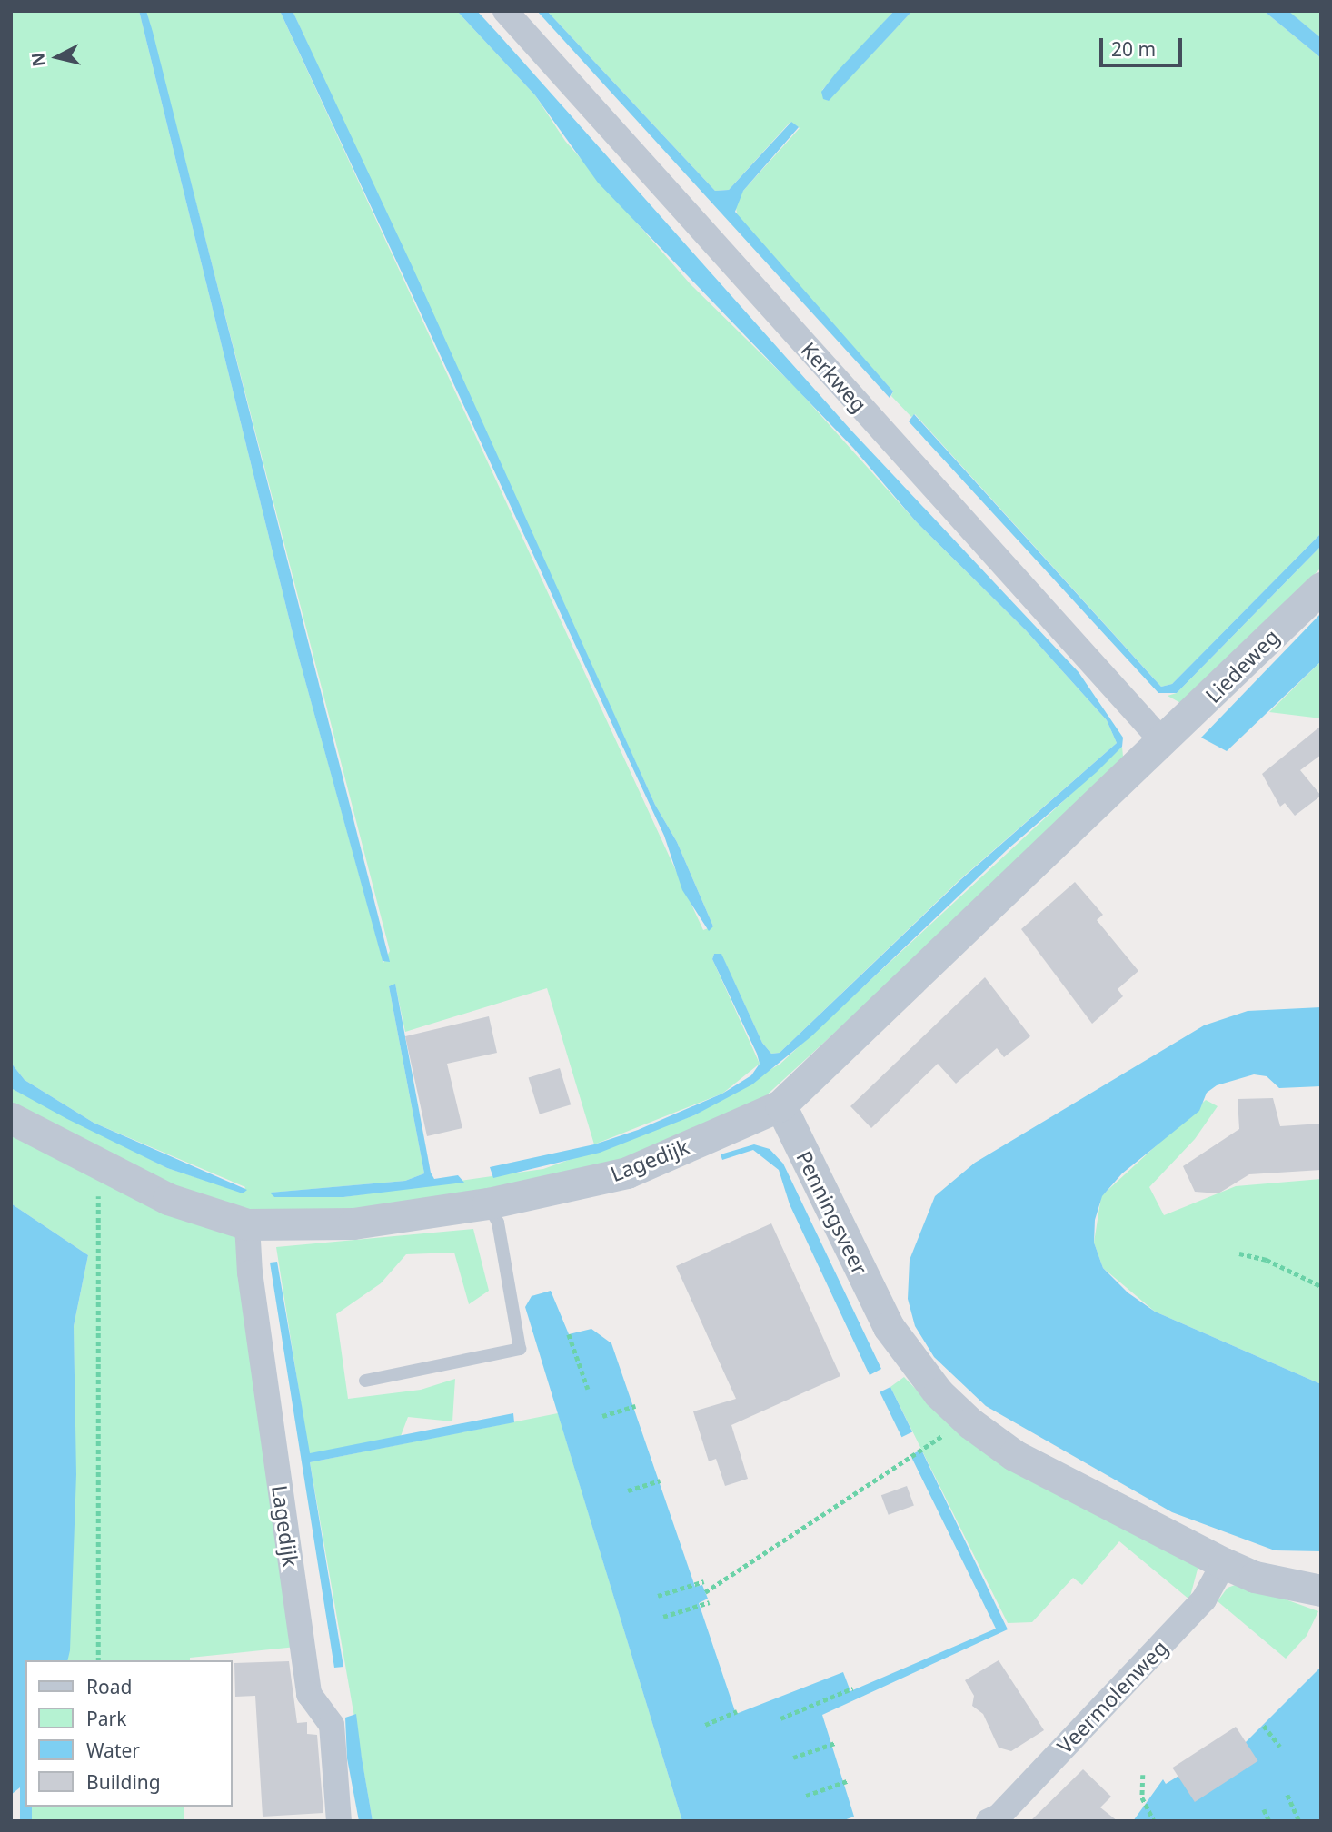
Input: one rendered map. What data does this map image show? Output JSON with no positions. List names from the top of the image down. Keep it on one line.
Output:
{"streets":{"street":["Kerkweg","Liedeweg","Lagedijk","Penningsveer","Veermolenweg"]},"crossings":[["Kerkweg","Liedeweg"],["Lagedijk","Penningsveer"],["Penningsveer","Veermolenweg"]],"legend":["Road","Park","Water","Building"],"scale_bar":"20 m","north":"left"}
